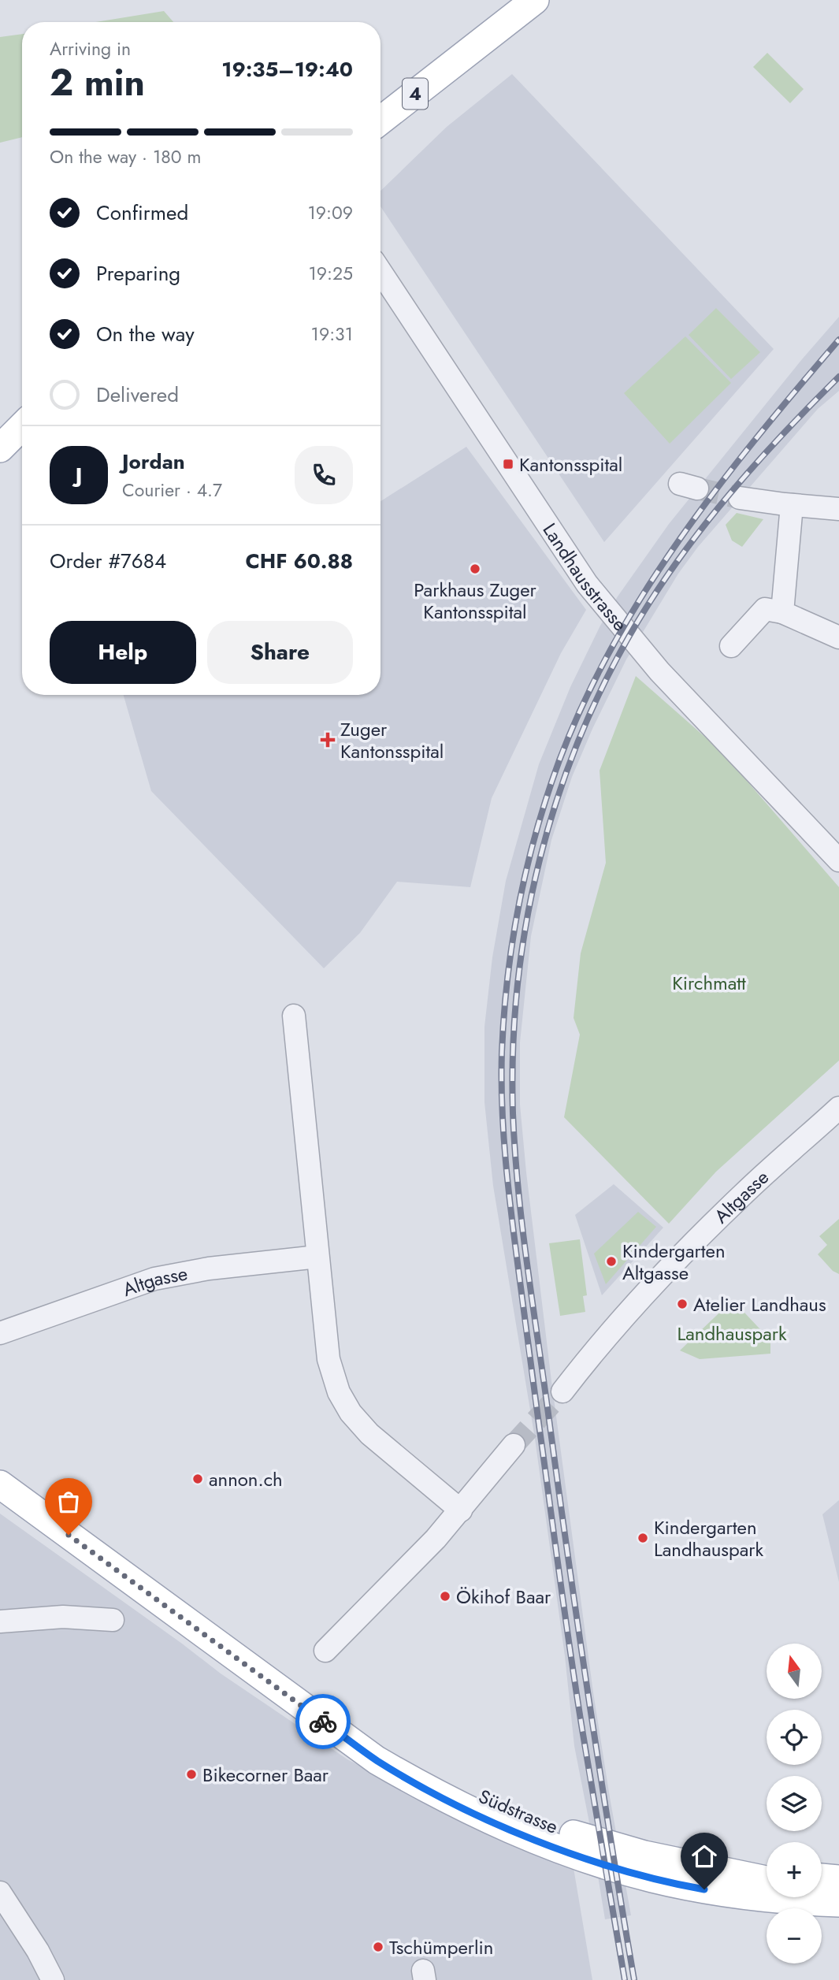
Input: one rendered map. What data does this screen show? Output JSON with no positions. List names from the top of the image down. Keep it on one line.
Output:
{"streets":{"main road":["4","Südstrasse"],"street":["Landhausstrasse","Altgasse"]},"parks":["Kirchmatt","Landhauspark"],"places":{"transit":["Kantonsspital"],"other":["Parkhaus Zuger Kantonsspital","Kindergarten Altgasse","Atelier Landhaus","annon.ch","Kindergarten Landhauspark","Ökihof Baar","Bikecorner Baar","Tschümperlin"],"health":["Zuger Kantonsspital"]},"north":"top","page":{"heading":["2 min","Arriving in","19:35–19:40"],"panel":["Jordan","Courier · 4.7","Order #7684","CHF 60.88"],"bar":"On the way · 180 m","list":[["Confirmed","19:09"],["Preparing","19:25"],["On the way","19:31"],"Delivered"],"round":"J","buttons":["Help","Share"],"map_buttons":["+","−"]}}
